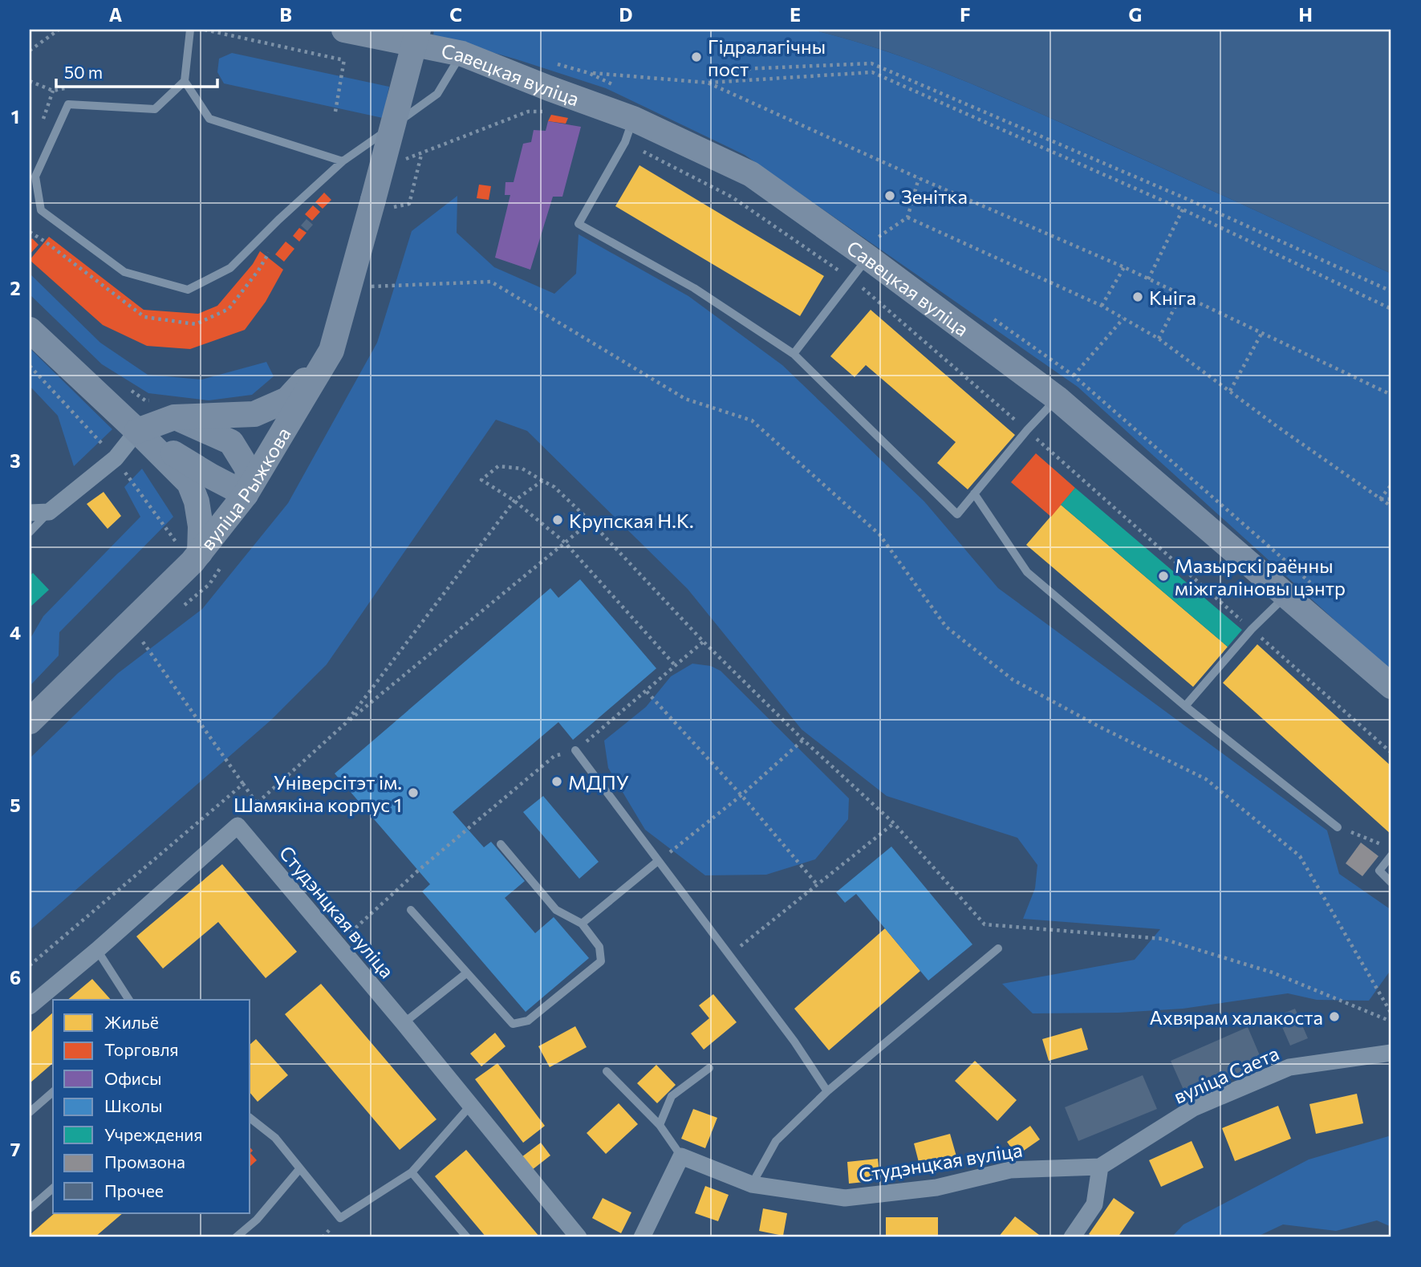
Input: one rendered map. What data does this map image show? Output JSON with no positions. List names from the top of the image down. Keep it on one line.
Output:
{"streets":{"main road":["Савецкая вуліца","вуліца Рыжкова"],"street":["Студэнцкая вуліца","вуліца Саета"]},"crossings":[["Студэнцкая вуліца","вуліца Саета"]],"places":["Гідралагічны пост","Зенітка","Кніга","Крупская Н.К.","Мазырскі раённы міжгаліновы цэнтр","МДПУ","Універсітэт ім. Шамякіна корпус 1","Ахвярам халакоста"],"legend":["Жильё","Торговля","Офисы","Школы","Учреждения","Промзона","Прочее"],"scale_bar":"50 m","grid":{"columns":["A","B","C","D","E","F","G","H"],"rows":["1","2","3","4","5","6","7"]}}
